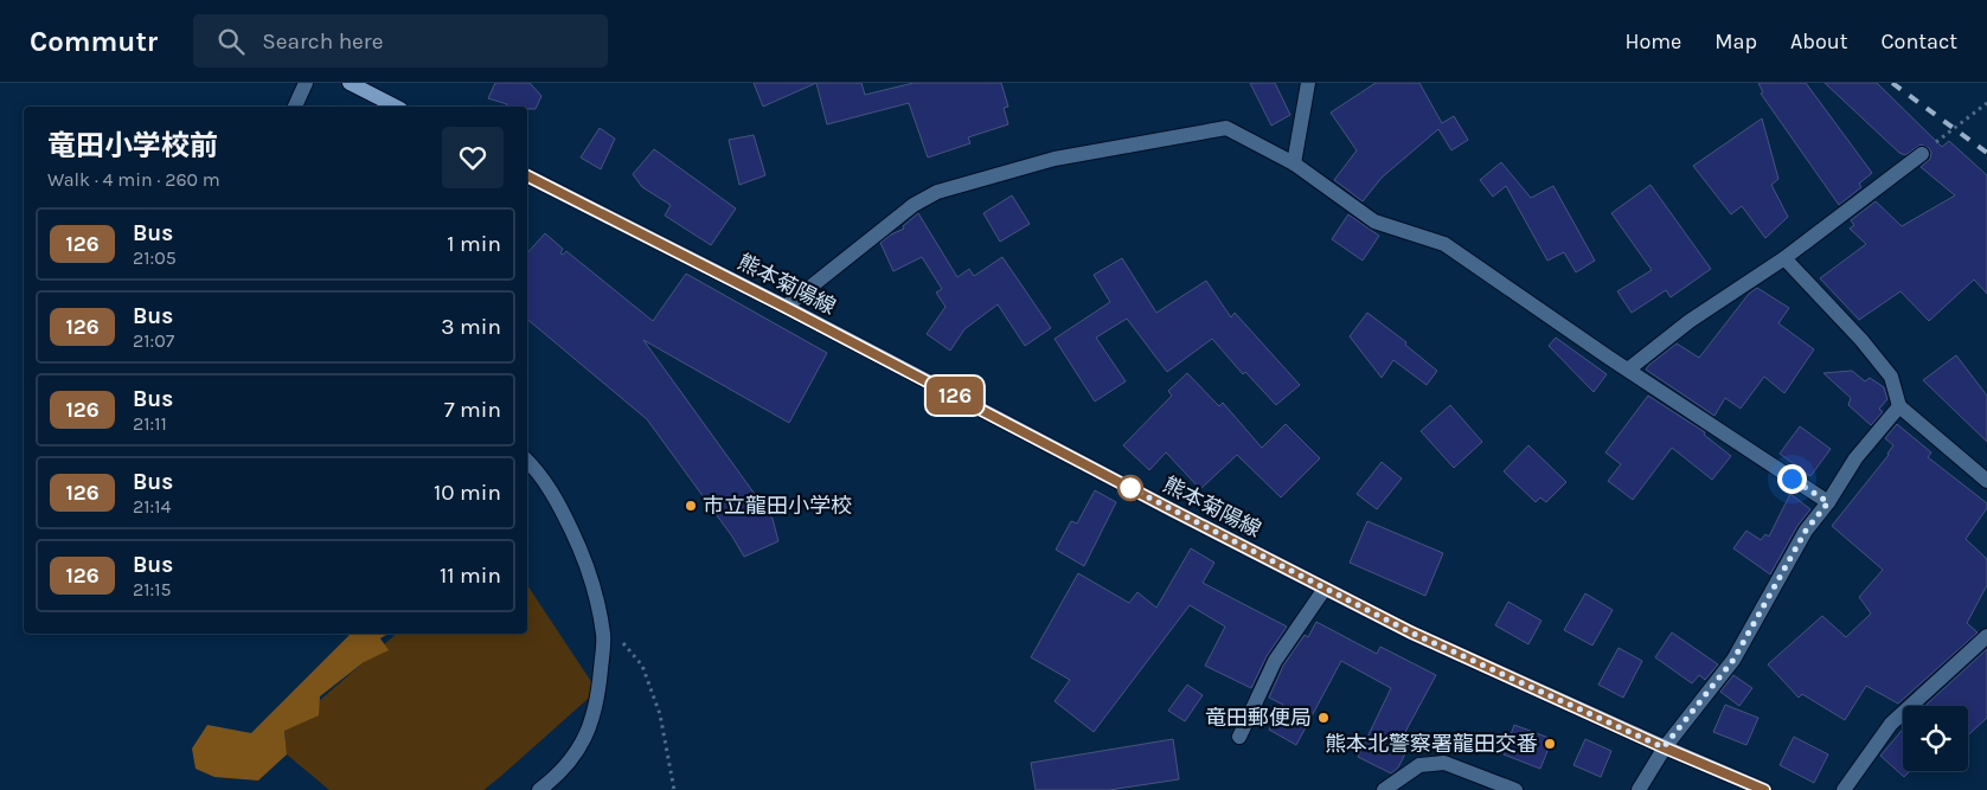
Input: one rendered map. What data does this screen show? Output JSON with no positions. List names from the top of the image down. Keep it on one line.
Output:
{"streets":{"main road":["熊本菊陽線"]},"places":["市立龍田小学校","竜田郵便局","熊本北警察署龍田交番"],"lines":["bus line 126"],"page":{"header":"Commutr","search":"Search here","nav":["Home","Map","About","Contact"],"on_map":"126","heading":["竜田小学校前","Walk · 4 min · 260 m"],"list":[{"mark":"126","name":"Bus","note":"21:05","value":"1 min"},{"mark":"126","name":"Bus","note":"21:07","value":"3 min"},{"mark":"126","name":"Bus","note":"21:11","value":"7 min"},{"mark":"126","name":"Bus","note":"21:14","value":"10 min"},{"mark":"126","name":"Bus","note":"21:15","value":"11 min"}]}}
